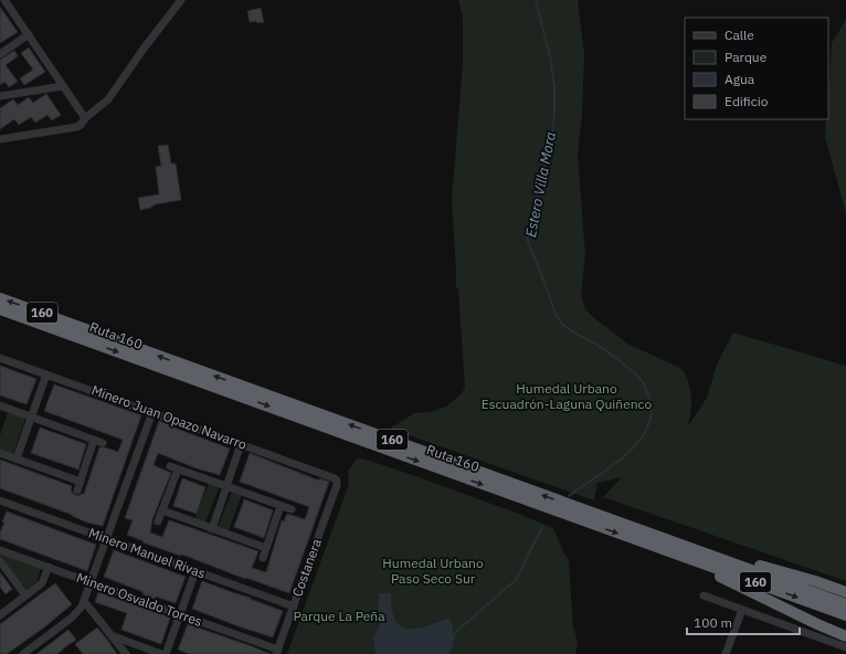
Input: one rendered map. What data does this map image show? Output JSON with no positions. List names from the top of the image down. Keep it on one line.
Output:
{"streets":{"highway":["160","Ruta 160"],"street":["Minero Juan Opazo Navarro","Minero Manuel Rivas","Costanera","Minero Osvaldo Torres"]},"crossings":[["Minero Juan Opazo Navarro","Costanera"],["Minero Manuel Rivas","Costanera"],["Costanera","Minero Osvaldo Torres"]],"water":["Estero Villa Mora"],"parks":["Humedal Urbano Escuadrón-Laguna Quiñenco","Humedal Urbano Paso Seco Sur","Parque La Peña"],"legend":["Calle","Parque","Agua","Edificio"],"scale_bar":"100 m"}
